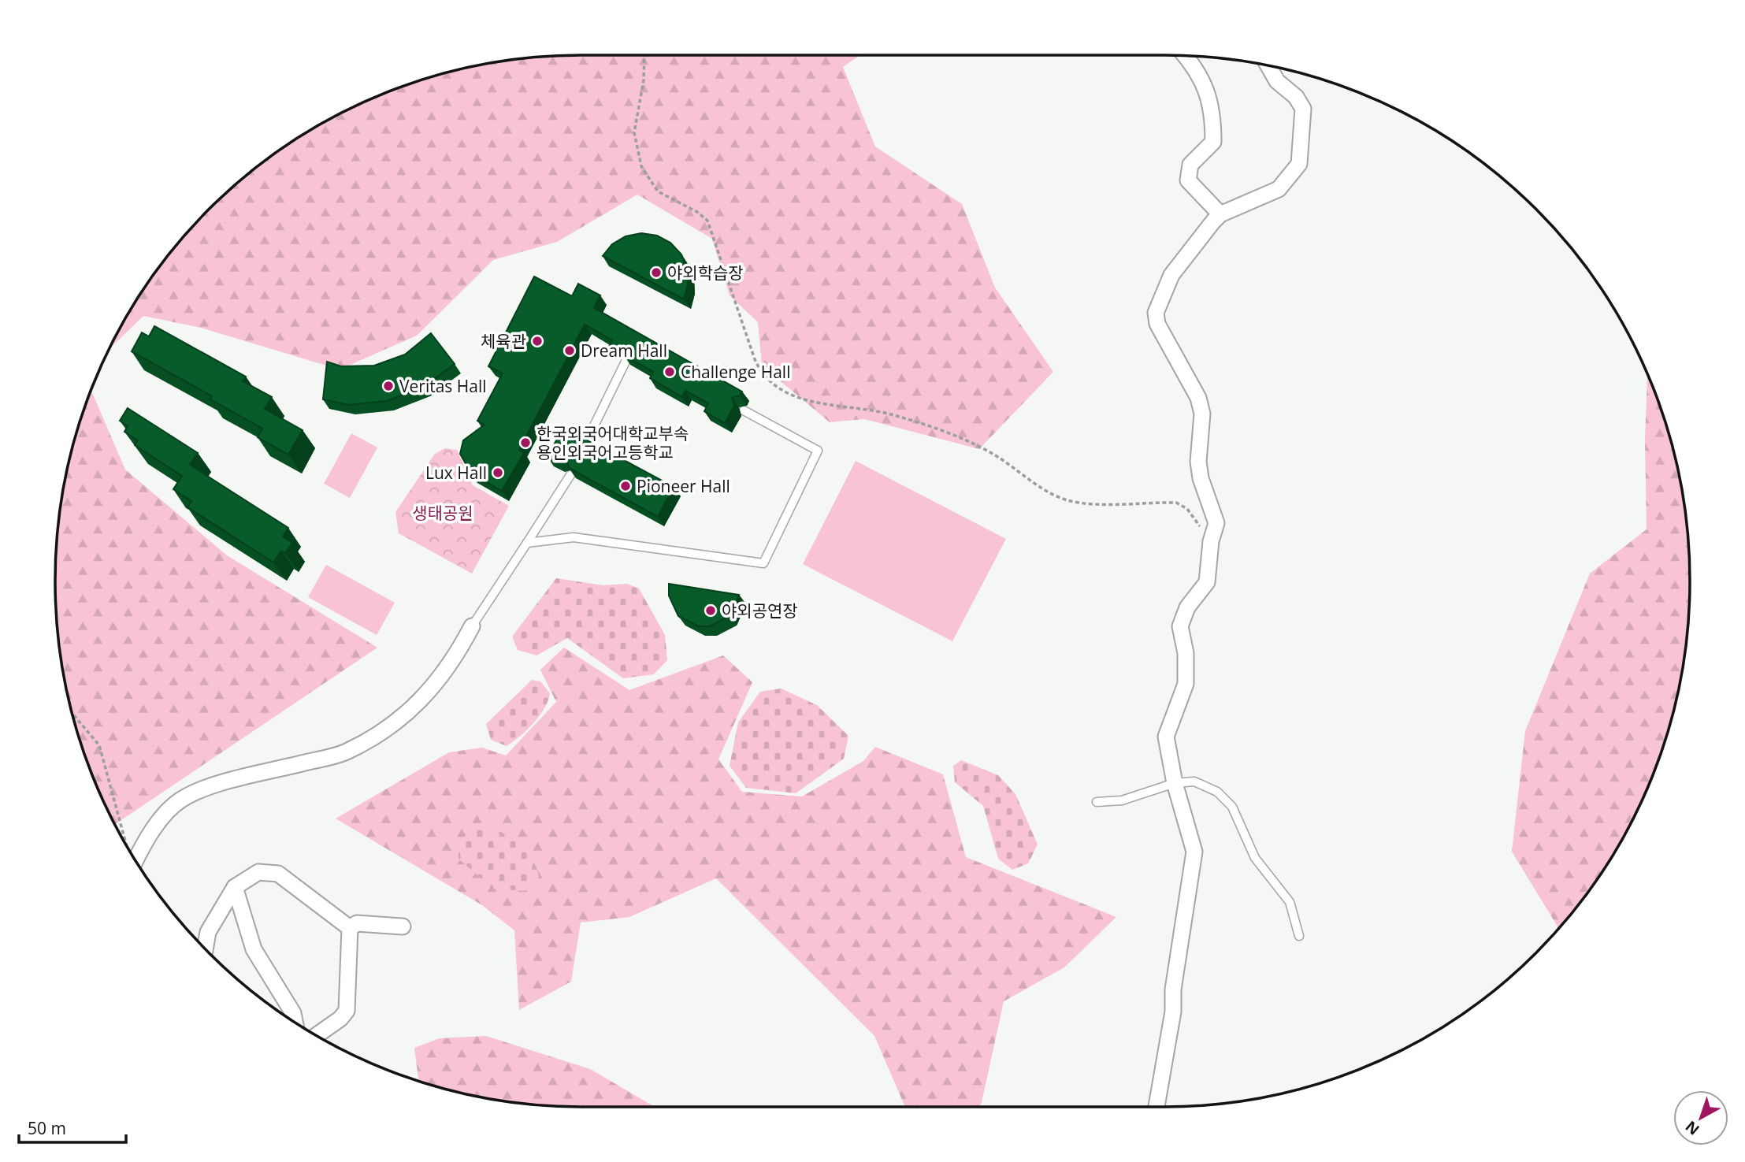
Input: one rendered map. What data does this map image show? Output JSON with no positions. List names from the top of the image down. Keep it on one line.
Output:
{"parks":["생태공원"],"places":["야외학습장","체육관","Dream Hall","Challenge Hall","Veritas Hall","한국외국어대학교부속 용인외국어고등학교","Lux Hall","Pioneer Hall","야외공연장"],"scale_bar":"50 m","north":"bottom left"}
